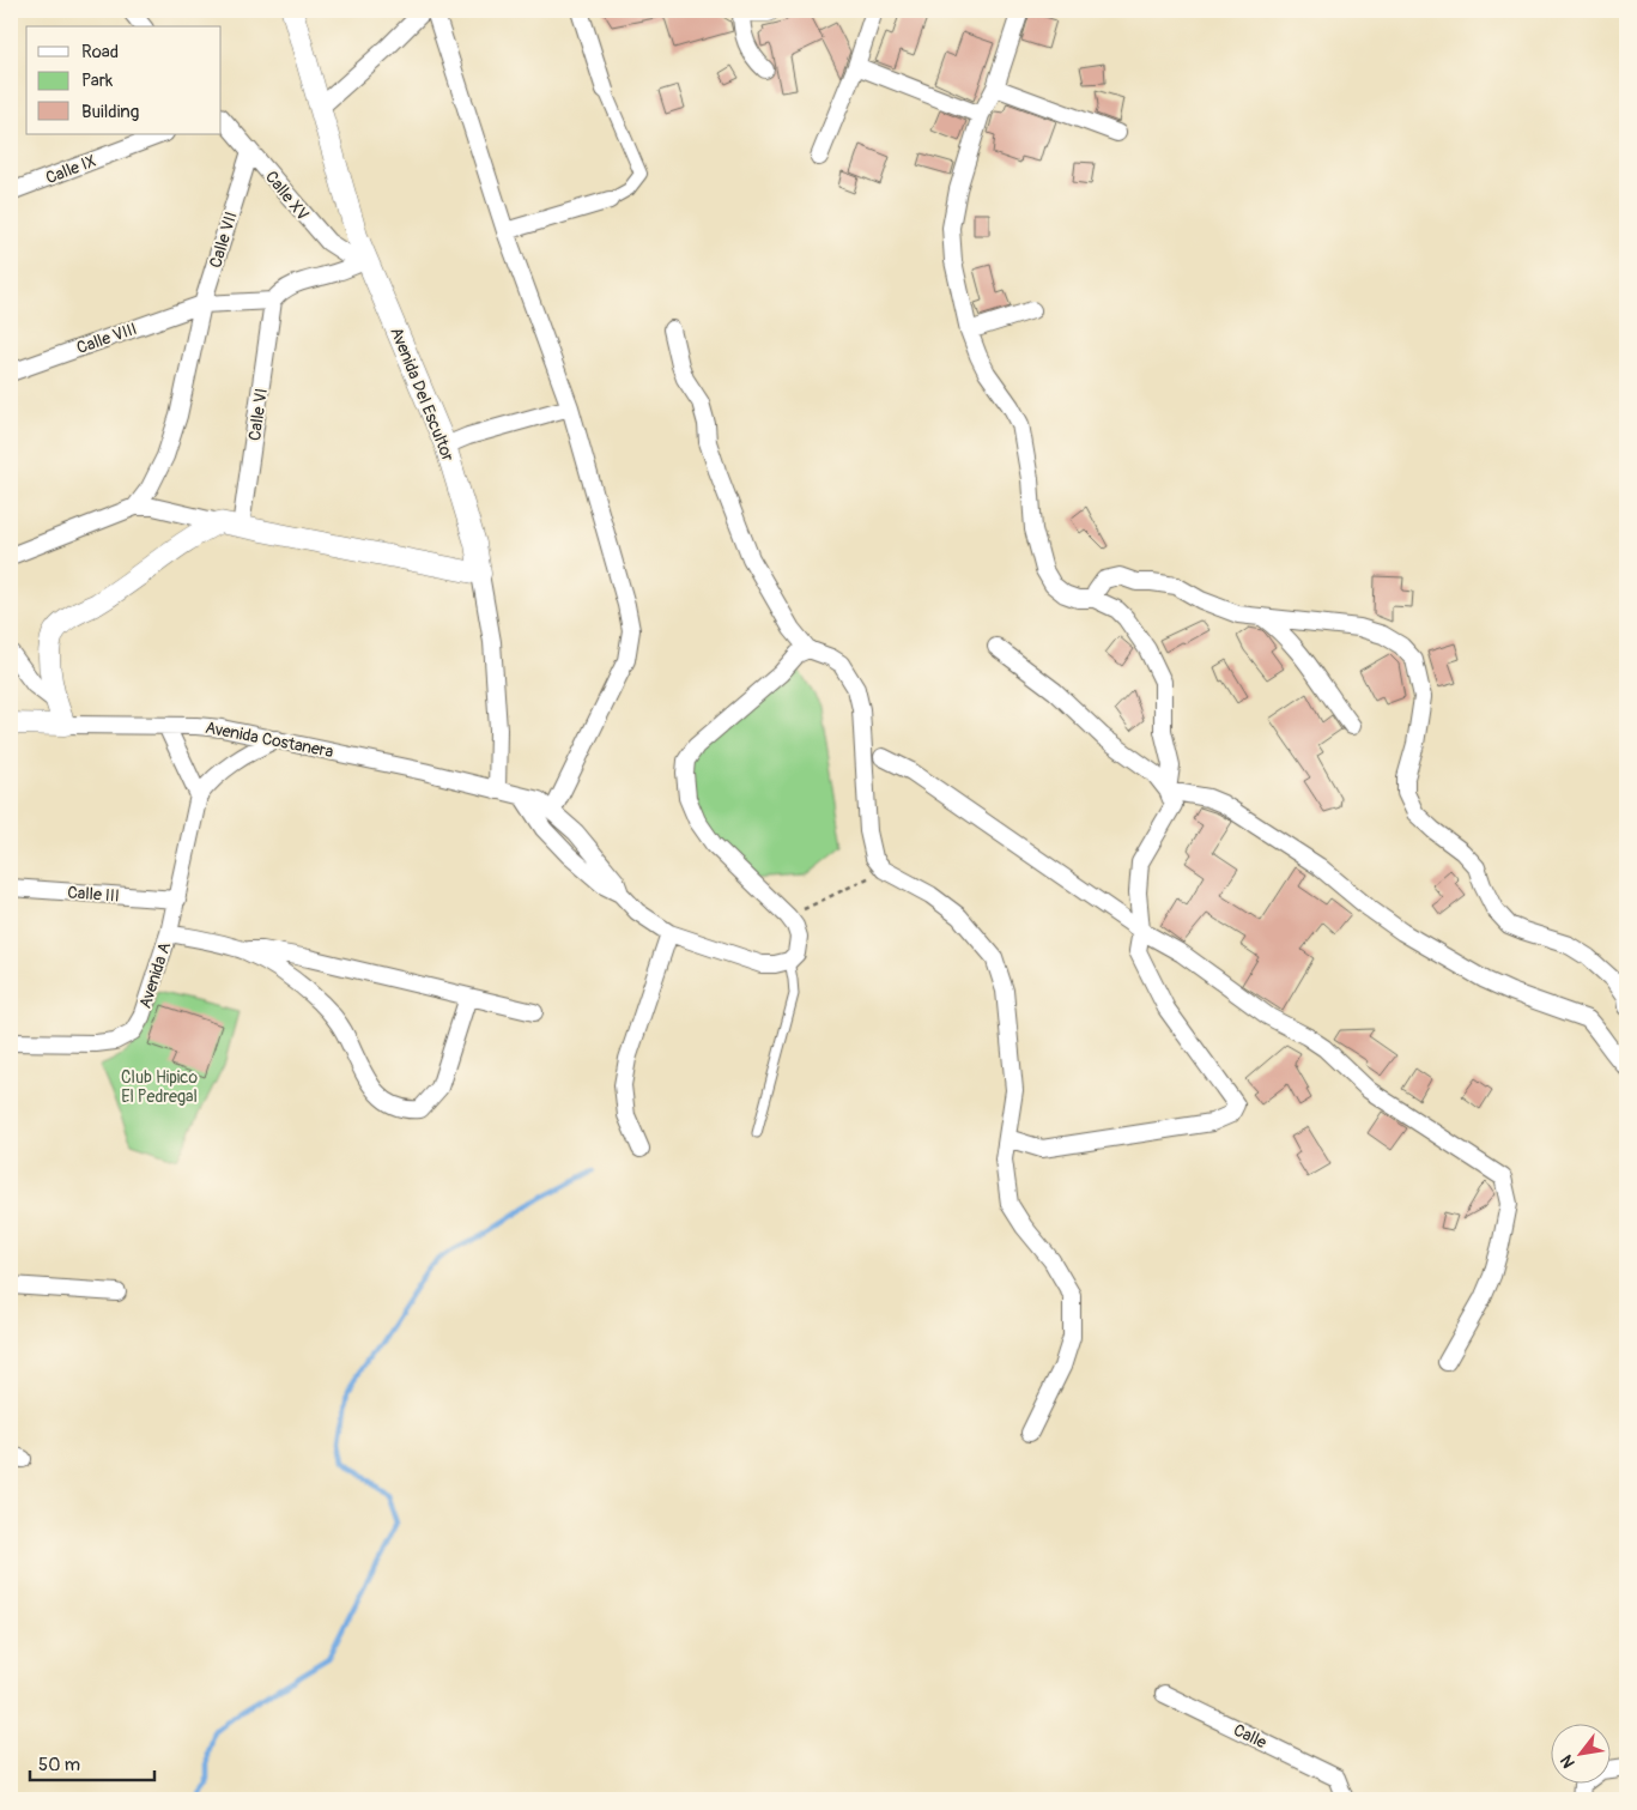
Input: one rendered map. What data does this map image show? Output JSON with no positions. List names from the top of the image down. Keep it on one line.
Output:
{"streets":{"street":["Calle IX","Calle XV","Calle VII","Calle VIII","Avenida Del Escultor","Calle VI","Avenida Costanera","Calle III","Avenida A","Calle"]},"crossings":[["Calle XV","Calle VII"],["Calle XV","Avenida Del Escultor"],["Calle VII","Calle VIII"],["Calle VIII","Calle VI"],["Avenida Del Escultor","Avenida Costanera"],["Calle III","Avenida A"]],"parks":["Club Hipico El Pedregal"],"legend":["Road","Park","Building"],"scale_bar":"50 m","north":"bottom left"}
